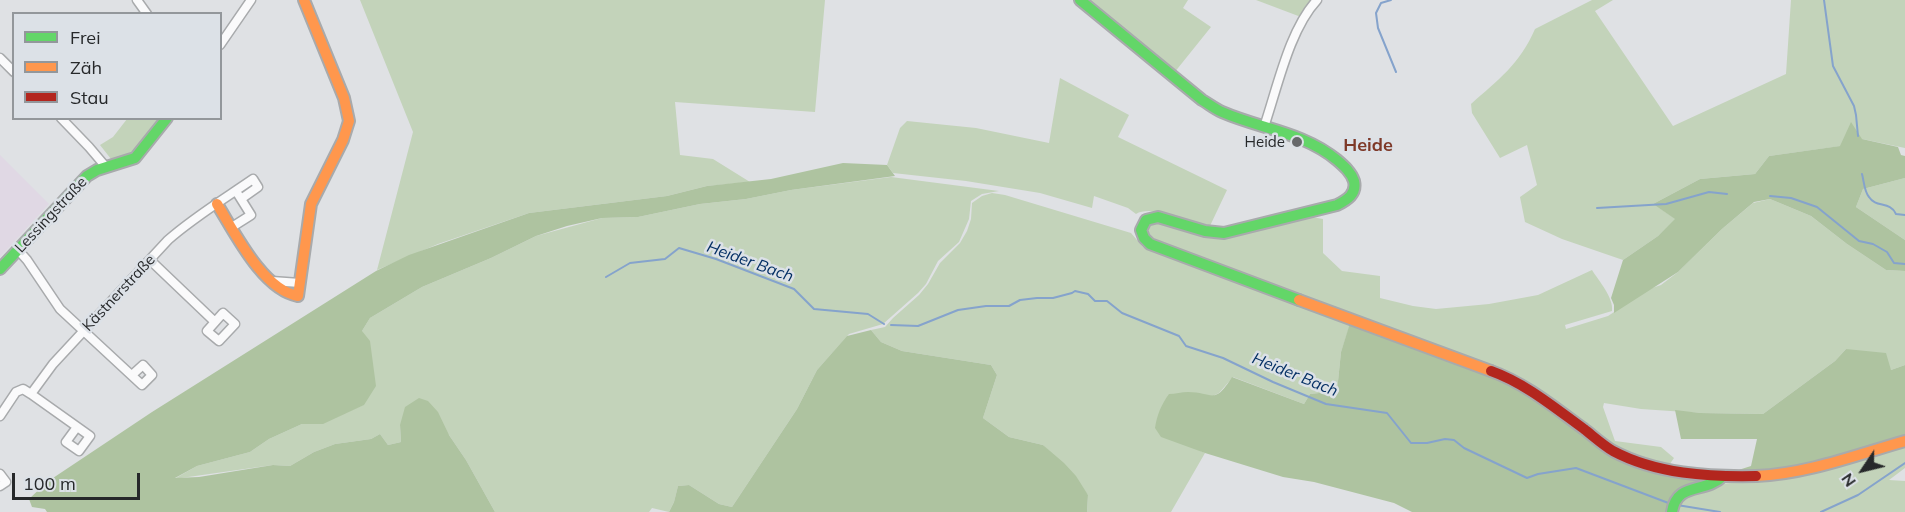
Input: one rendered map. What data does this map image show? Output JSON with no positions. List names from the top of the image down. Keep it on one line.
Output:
{"streets":{"main road":["Lessingstraße"],"street":["Kästnerstraße"]},"districts":["Heide"],"water":["Heider Bach"],"places":["Heide"],"legend":["Frei","Zäh","Stau"],"scale_bar":"100 m","north":"bottom left"}
